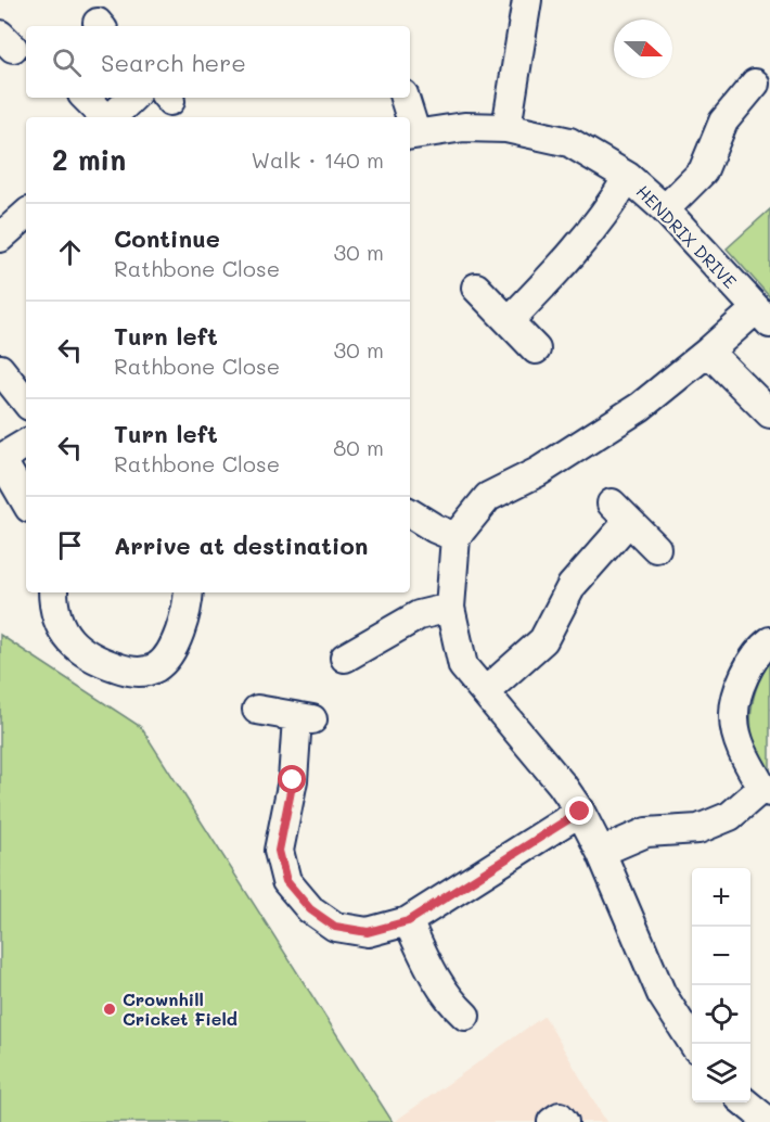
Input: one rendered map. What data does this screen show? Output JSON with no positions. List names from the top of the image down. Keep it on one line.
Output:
{"streets":{"street":["HENDRIX DRIVE"]},"places":["Crownhill Cricket Field"],"north":"right","page":{"search":"Search here","heading":["2 min","Walk · 140 m"],"list":[["Continue","Rathbone Close","30 m"],["Turn left","Rathbone Close","30 m"],["Turn left","Rathbone Close","80 m"],"Arrive at destination"],"map_buttons":["+","−"]}}
